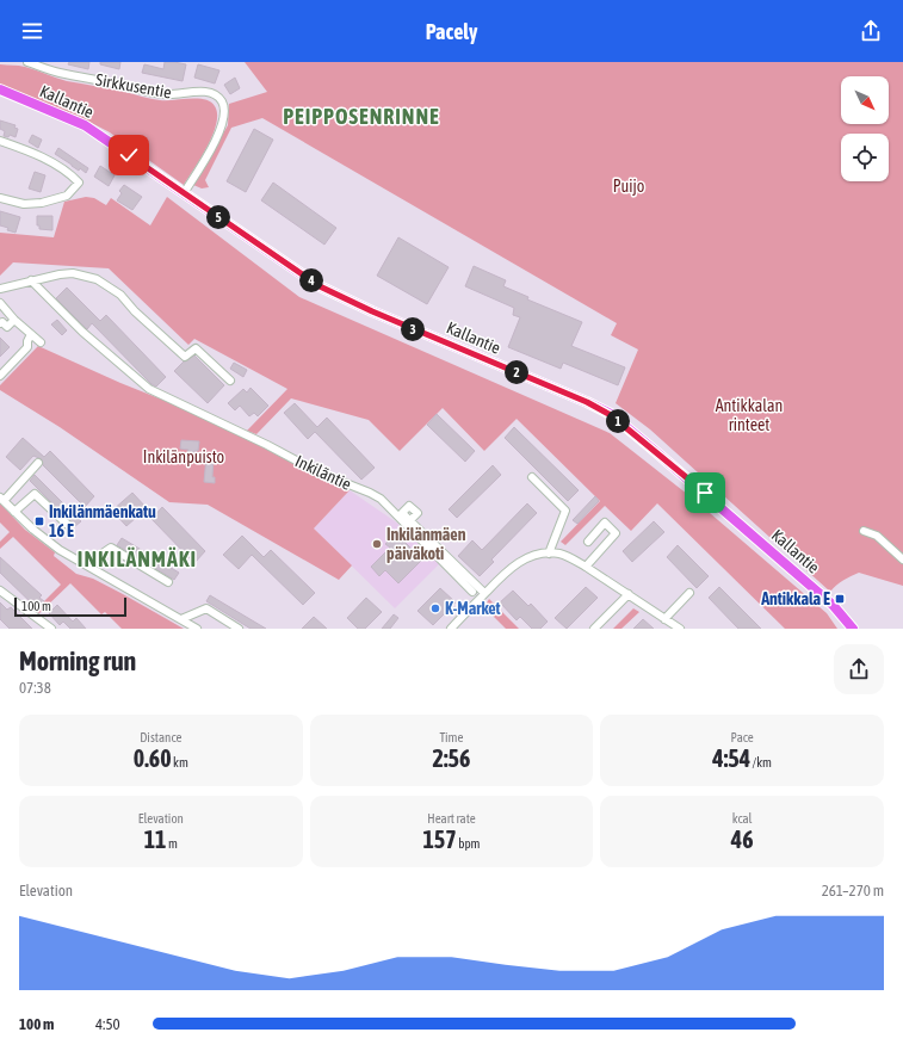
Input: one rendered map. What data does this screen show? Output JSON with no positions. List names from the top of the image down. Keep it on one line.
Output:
{"streets":{"main road":["Kallantie"],"street":["Sirkkusentie","Inkiläntie"]},"crossings":[["Sirkkusentie","Kallantie"]],"districts":["PEIPPOSENRINNE","INKILÄNMÄKI"],"parks":["Puijo","Antikkalan rinteet","Inkilänpuisto"],"places":{"transit":["Inkilänmäenkatu 16 E","Antikkala E"],"other":["Inkilänmäen päiväkoti","K-Market"]},"scale_bar":"100 m","north":"bottom right","page":{"header":"Pacely","pins":["5","4","3","2","1"],"scale":"100 m","heading":["Morning run","07:38"],"stats":[["Distance","0.60 km"],["Time","2:56"],["Pace","4:54 /km"],["Elevation","11 m"],["Heart rate","157 bpm"],["kcal","46"]],"chart":["Elevation","261–270 m"],"list":[{"name":"100 m","note":"4:50"}]}}
